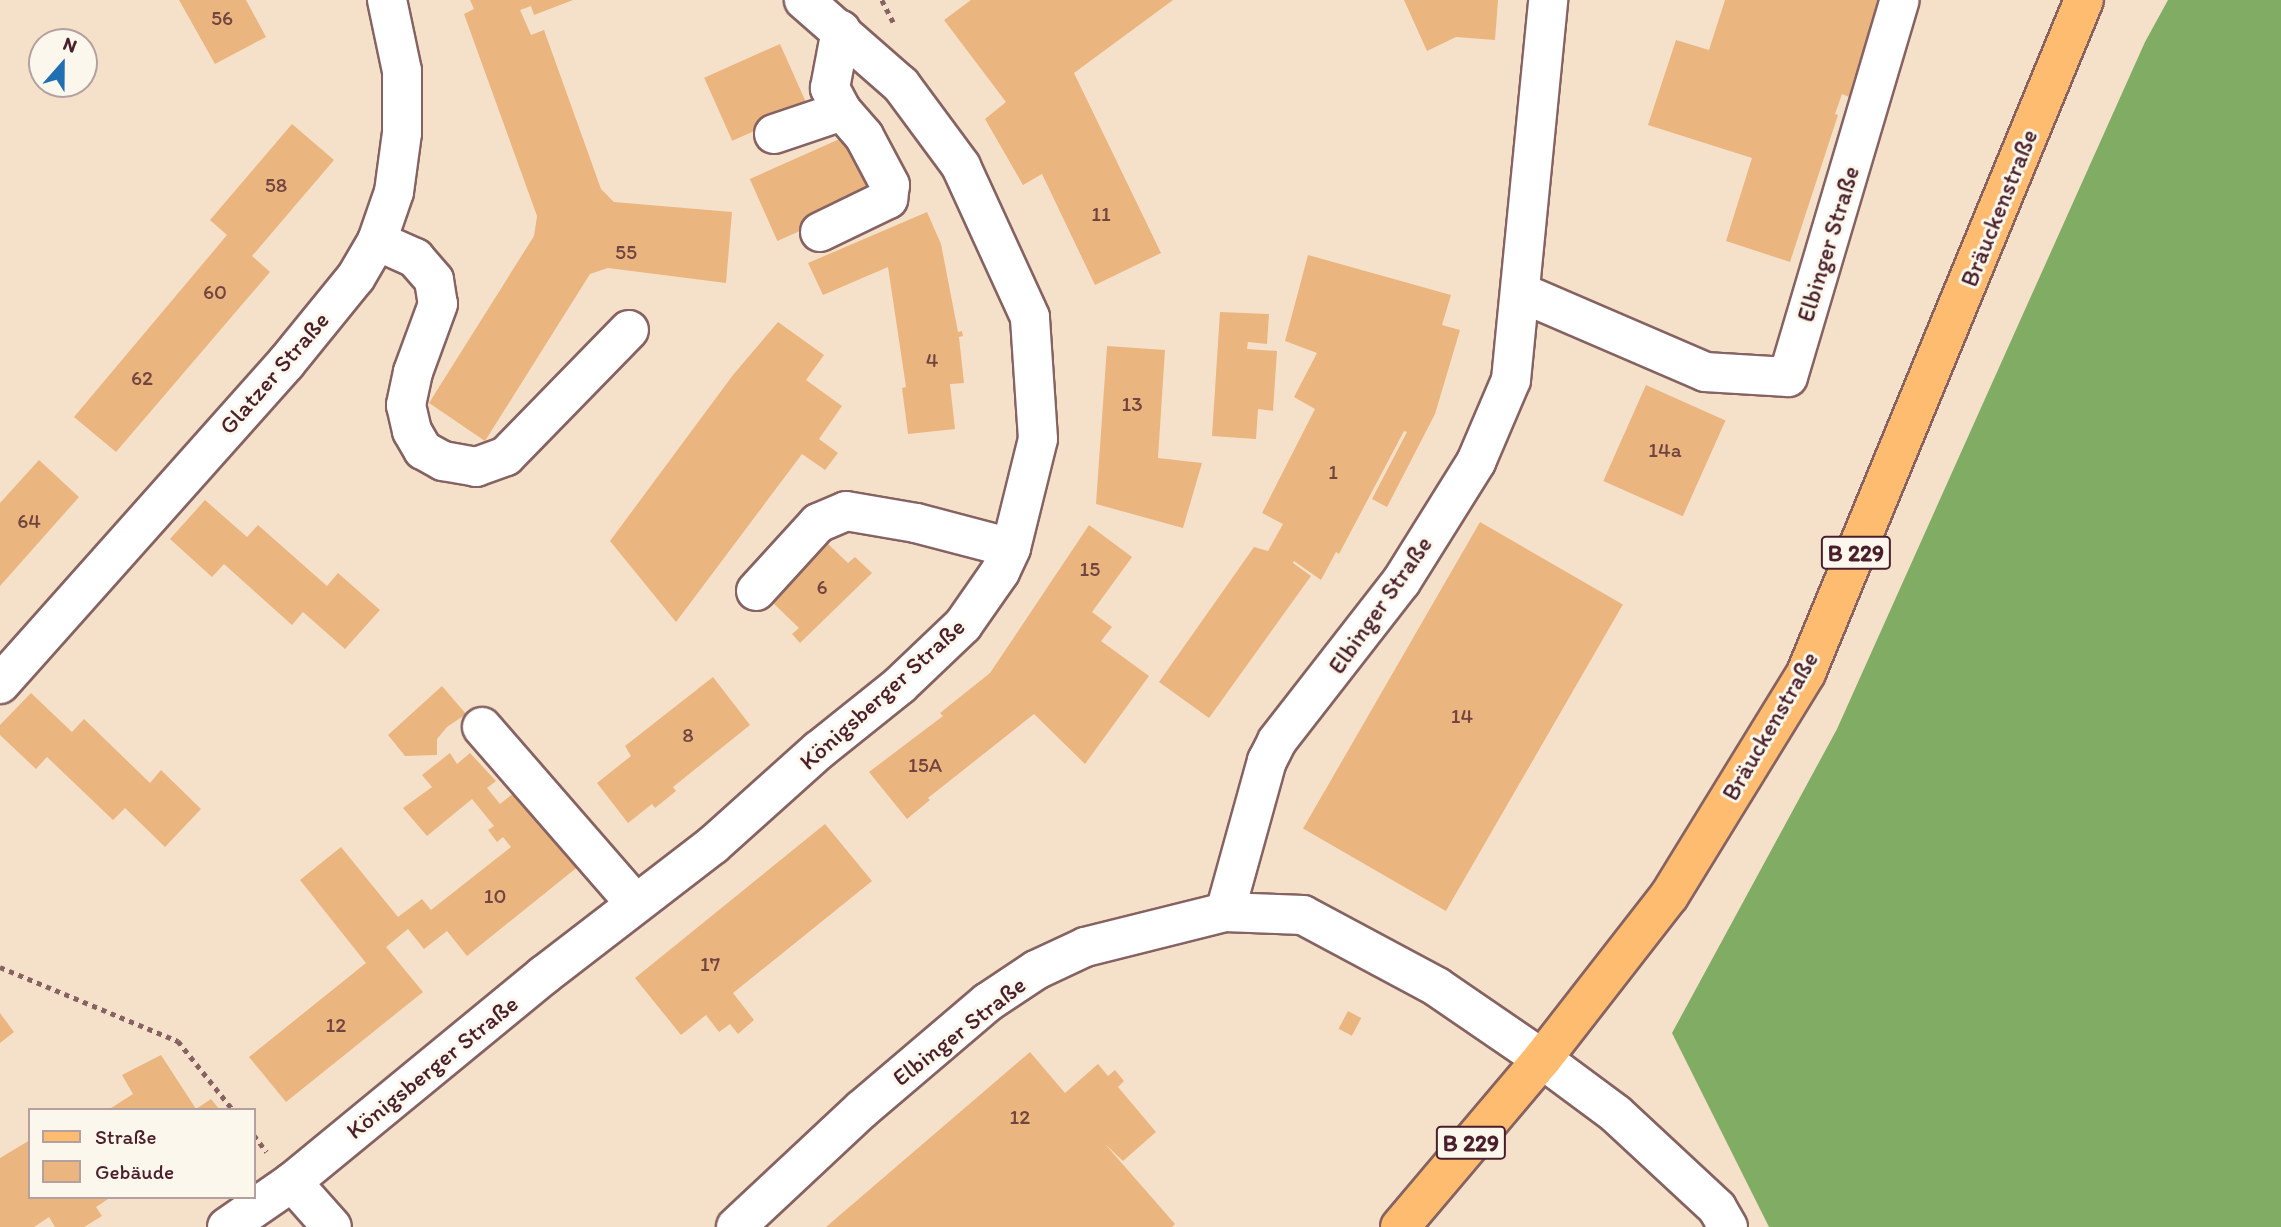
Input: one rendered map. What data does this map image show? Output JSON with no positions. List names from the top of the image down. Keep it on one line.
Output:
{"streets":{"main road":["Bräuckenstraße","B 229"],"street":["Elbinger Straße","Glatzer Straße","Königsberger Straße"]},"crossings":[["Bräuckenstraße","Elbinger Straße"]],"house_numbers":["56","58","11","55","60","4","62","13","14a","1","64","15","6","14","8","15A","10","17","12","12"],"legend":["Straße","Gebäude"],"north":"top"}
